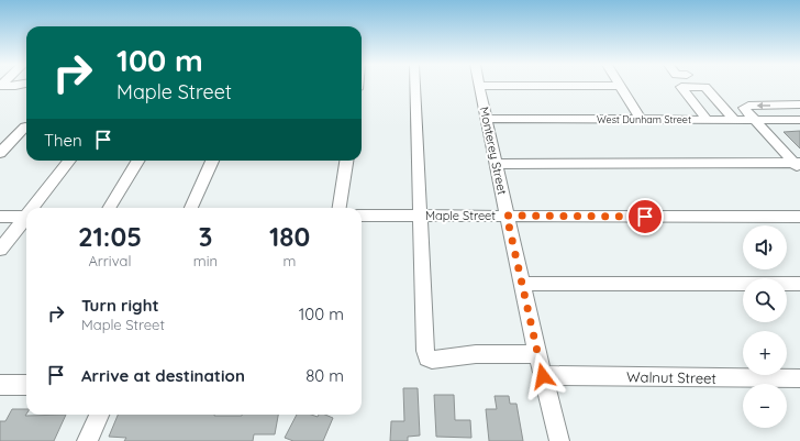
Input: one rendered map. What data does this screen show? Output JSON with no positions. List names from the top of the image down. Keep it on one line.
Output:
{"streets":{"street":["West Dunham Street","Monterey Street","Maple Street","Walnut Street"]},"crossings":[["West Dunham Street","Monterey Street"],["Monterey Street","Maple Street"],["Monterey Street","Walnut Street"]],"page":{"turn":["100 m","Maple Street"],"then":"Then","eta":["21:05","Arrival","3","min","180","m"],"map_buttons":["+","−"],"list":[{"name":"Turn right","note":"Maple Street","value":"100 m"},{"name":"Arrive at destination","value":"80 m"}]}}
